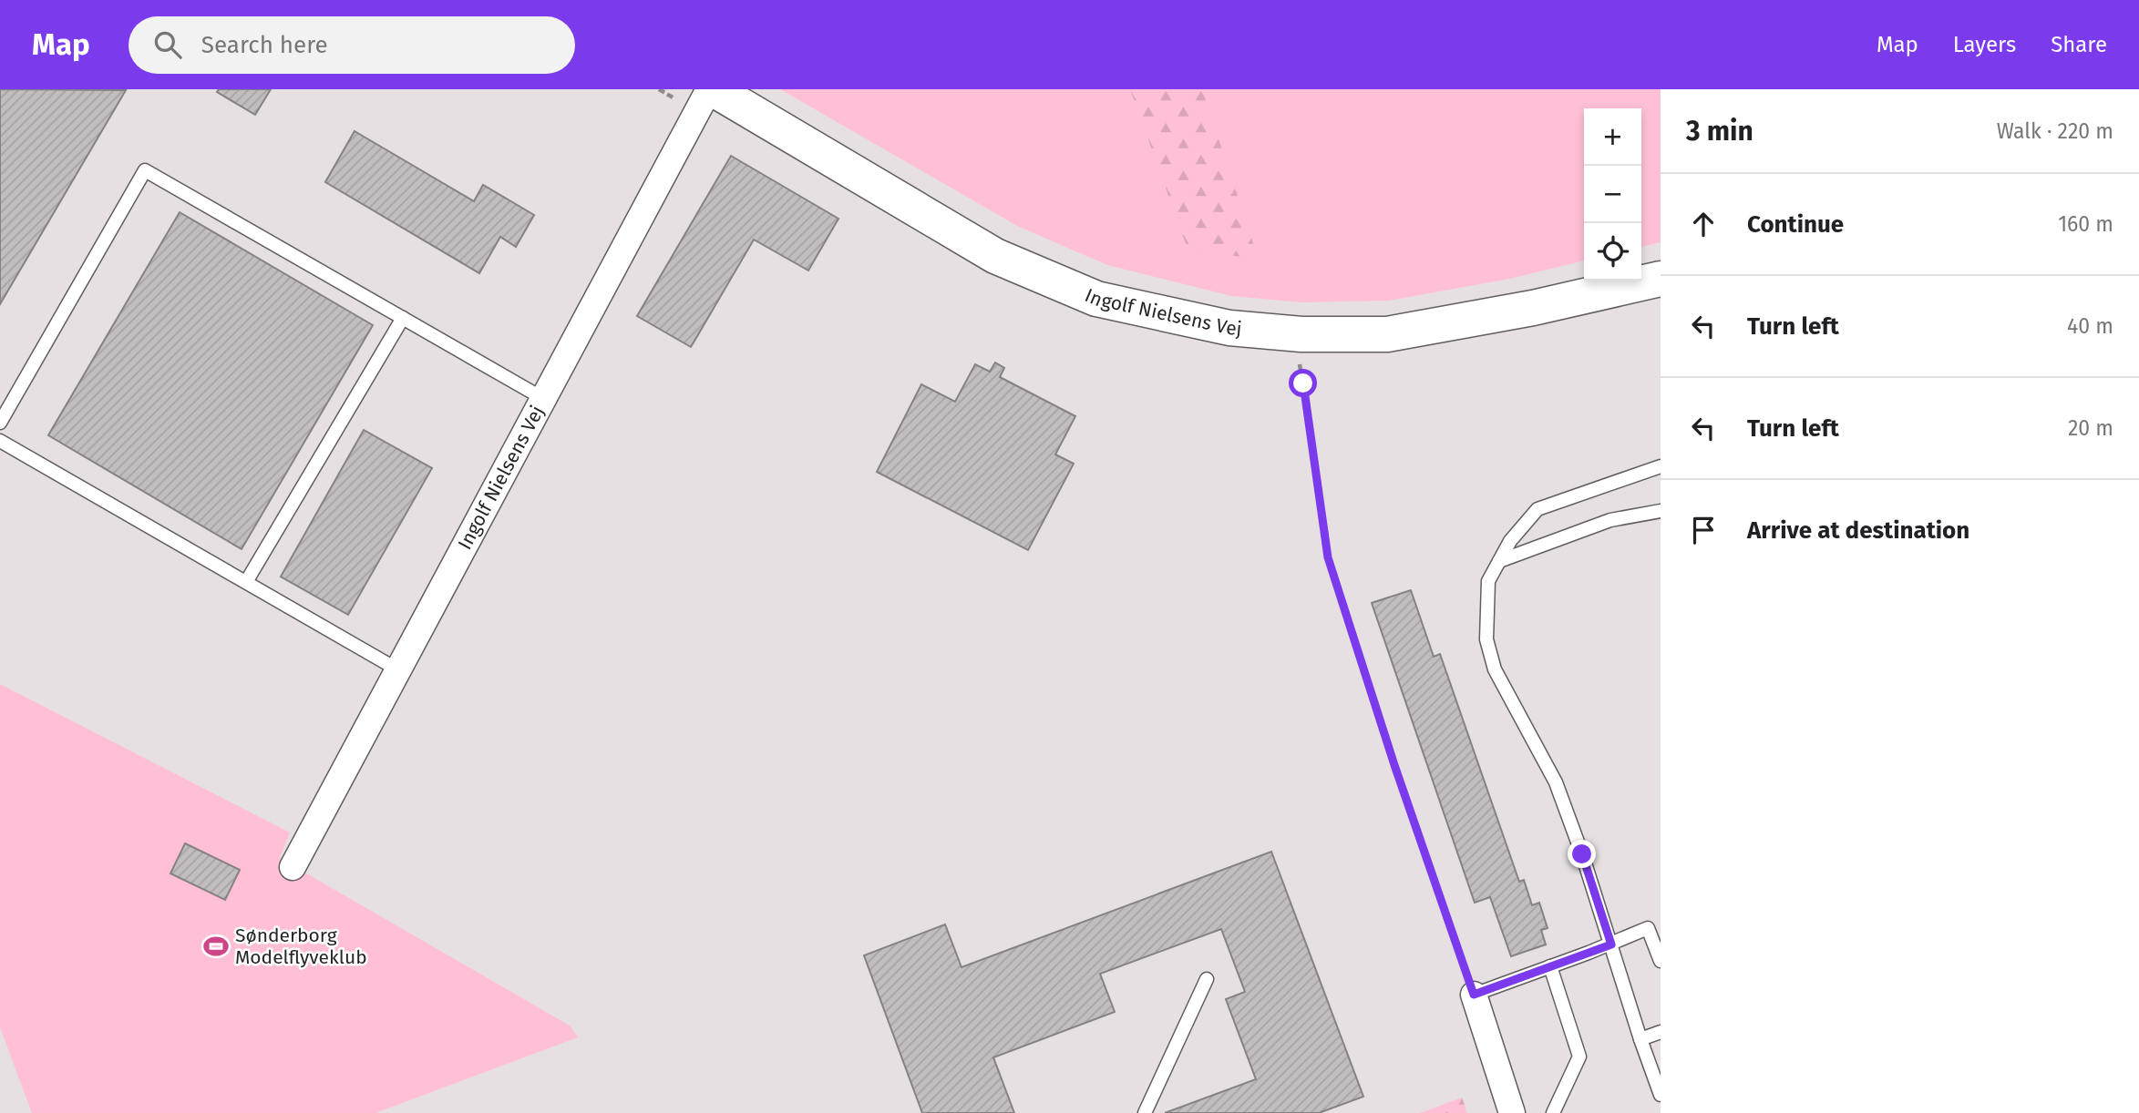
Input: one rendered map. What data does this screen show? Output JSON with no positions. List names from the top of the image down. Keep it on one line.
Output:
{"streets":{"street":["Ingolf Nielsens Vej"]},"places":{"sports":["Sønderborg Modelflyveklub"]},"page":{"header":"Map","search":"Search here","nav":["Map","Layers","Share"],"heading":["3 min","Walk · 220 m"],"map_buttons":["+","−"],"list":[["Continue","160 m"],["Turn left","40 m"],["Turn left","20 m"],"Arrive at destination"]}}
